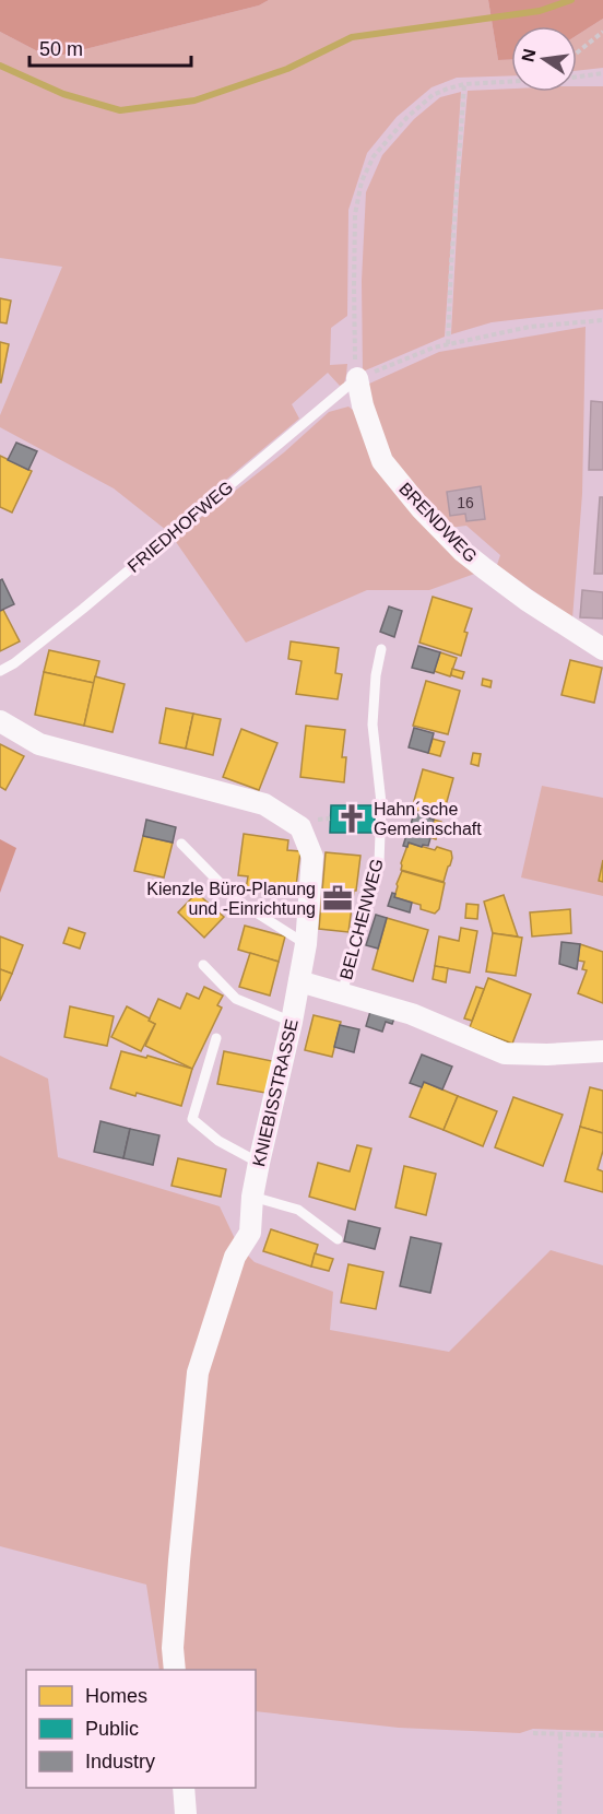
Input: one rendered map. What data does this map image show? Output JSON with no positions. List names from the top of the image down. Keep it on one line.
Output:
{"streets":{"street":["BRENDWEG","BELCHENWEG","KNIEBISSTRASSE"],"lane":["FRIEDHOFWEG"]},"crossings":[["BRENDWEG","FRIEDHOFWEG"],["BELCHENWEG","KNIEBISSTRASSE"]],"places":{"church":["Hahn´sche Gemeinschaft"],"office":["Kienzle Büro-Planung und -Einrichtung"]},"house_numbers":["16"],"legend":["Homes","Public","Industry"],"scale_bar":"50 m","north":"left"}
